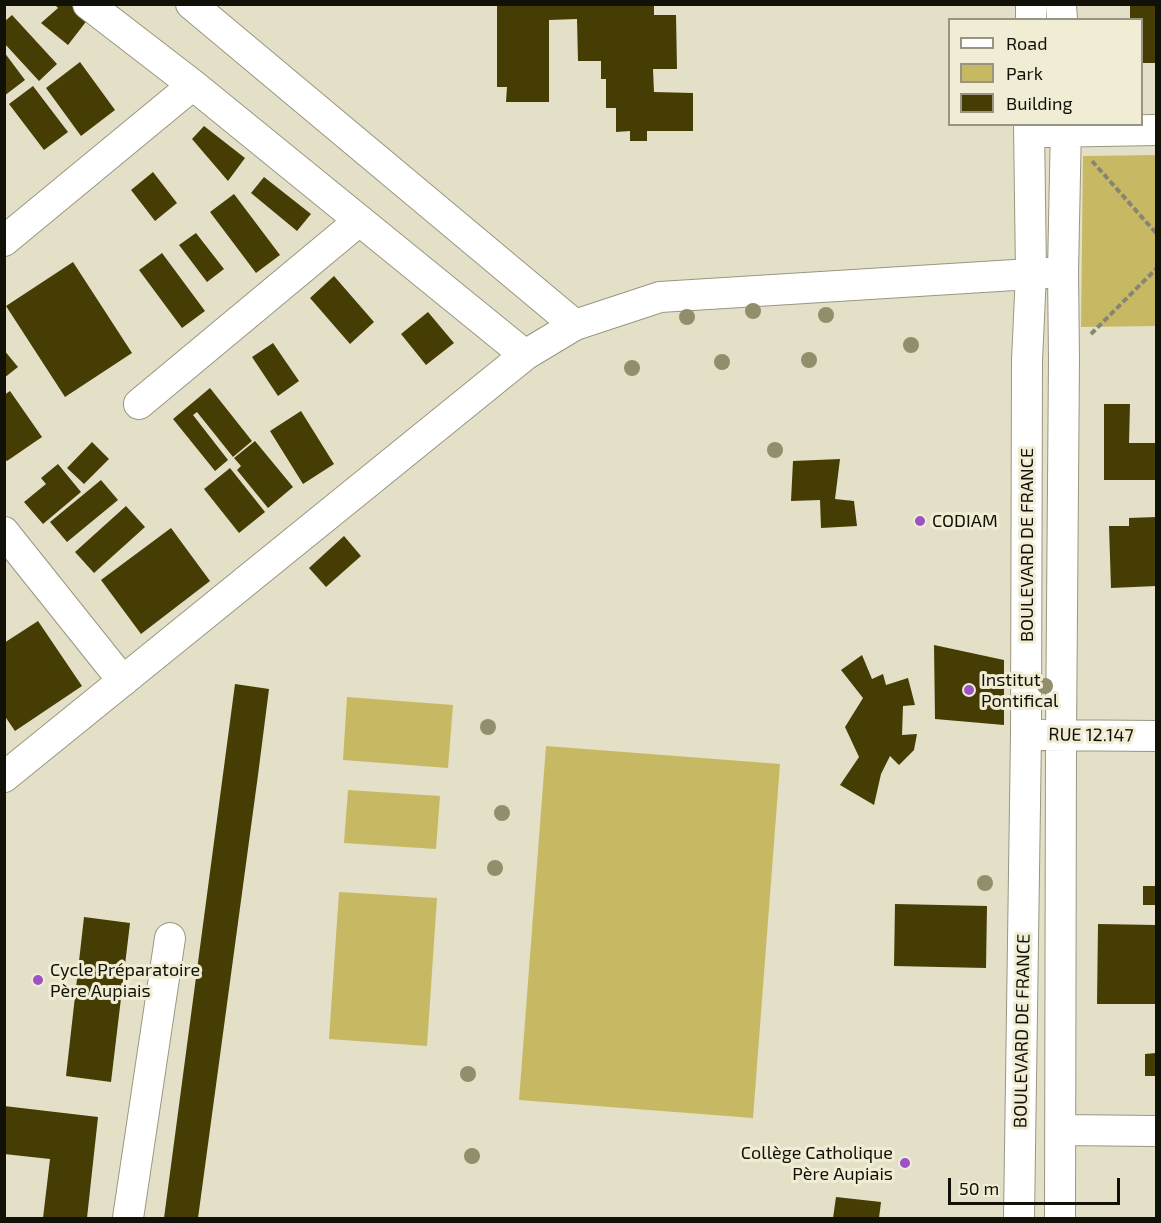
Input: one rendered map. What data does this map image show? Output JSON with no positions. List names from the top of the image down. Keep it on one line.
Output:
{"streets":{"street":["BOULEVARD DE FRANCE","RUE 12.147"]},"crossings":[["BOULEVARD DE FRANCE","RUE 12.147"]],"places":["CODIAM","Institut Pontifical","Cycle Préparatoire Père Aupiais","Collège Catholique Père Aupiais"],"legend":["Road","Park","Building"],"scale_bar":"50 m"}
